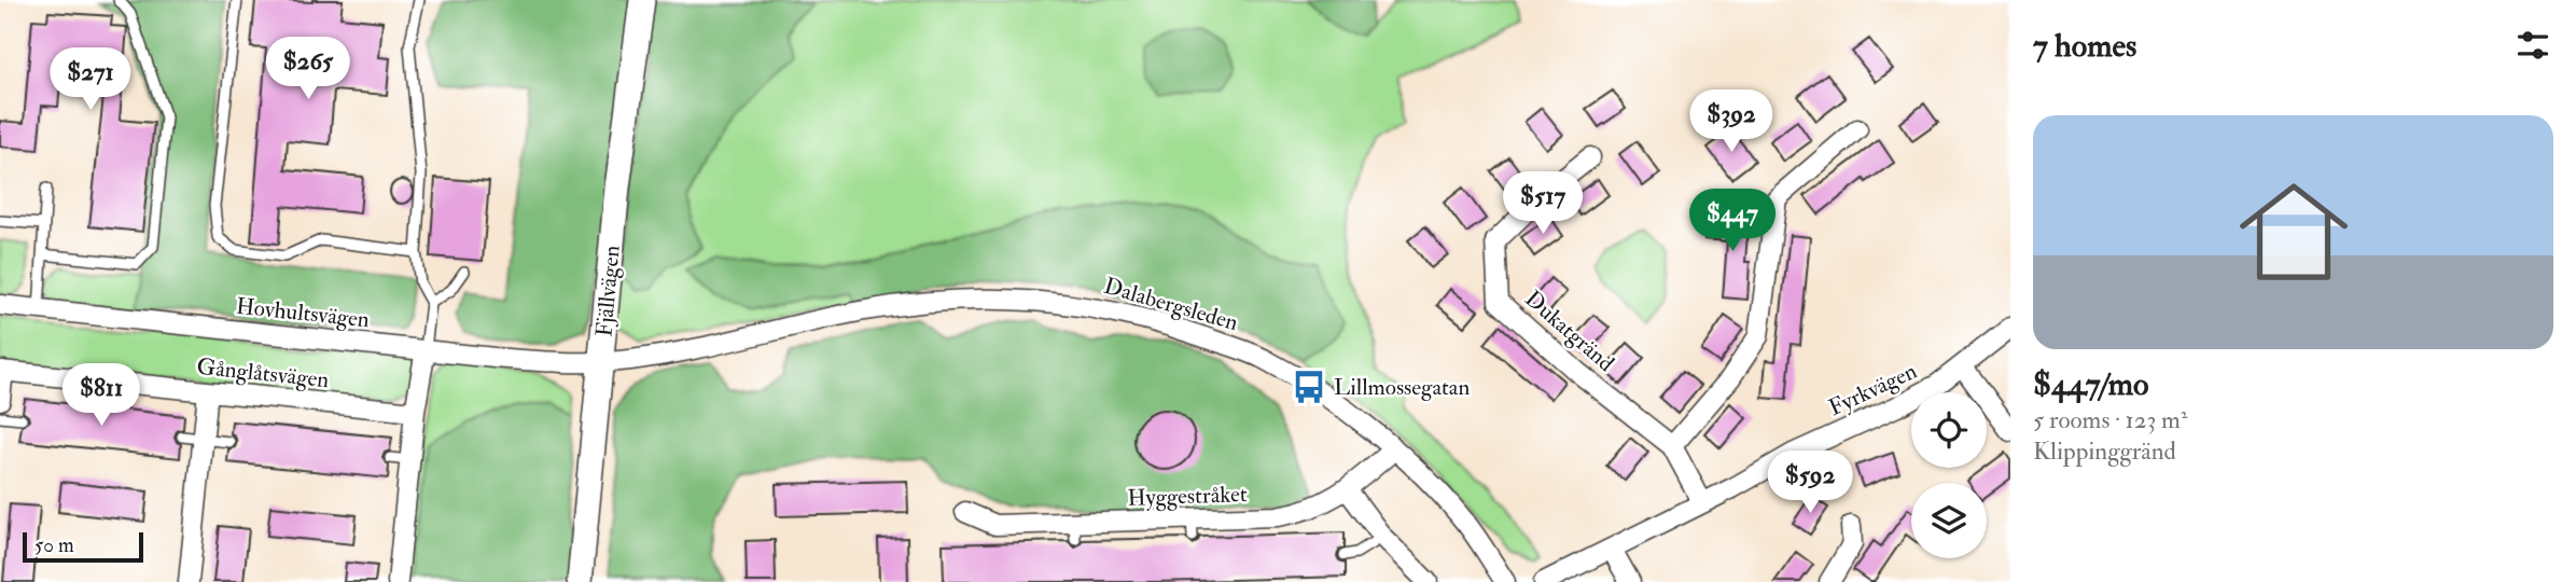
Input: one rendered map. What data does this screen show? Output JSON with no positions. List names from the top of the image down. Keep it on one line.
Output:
{"streets":{"street":["Fjällvägen","Dalabergsleden","Hovhultsvägen","Dukatgränd","Gånglåtsvägen","Fyrkvägen","Hyggestråket"]},"crossings":[["Fjällvägen","Dalabergsleden"],["Fjällvägen","Hovhultsvägen"],["Dalabergsleden","Hovhultsvägen"],["Dalabergsleden","Hyggestråket"],["Dukatgränd","Fyrkvägen"]],"places":{"bus stop":["Lillmossegatan"]},"scale_bar":"50 m","page":{"heading":"7 homes","price":["$265","$271","$392","$517","$447","$811","$592"],"list":[{"name":"$447/mo","note":"5 rooms · 123 m² · Klippinggränd"}],"scale":"50 m"}}
